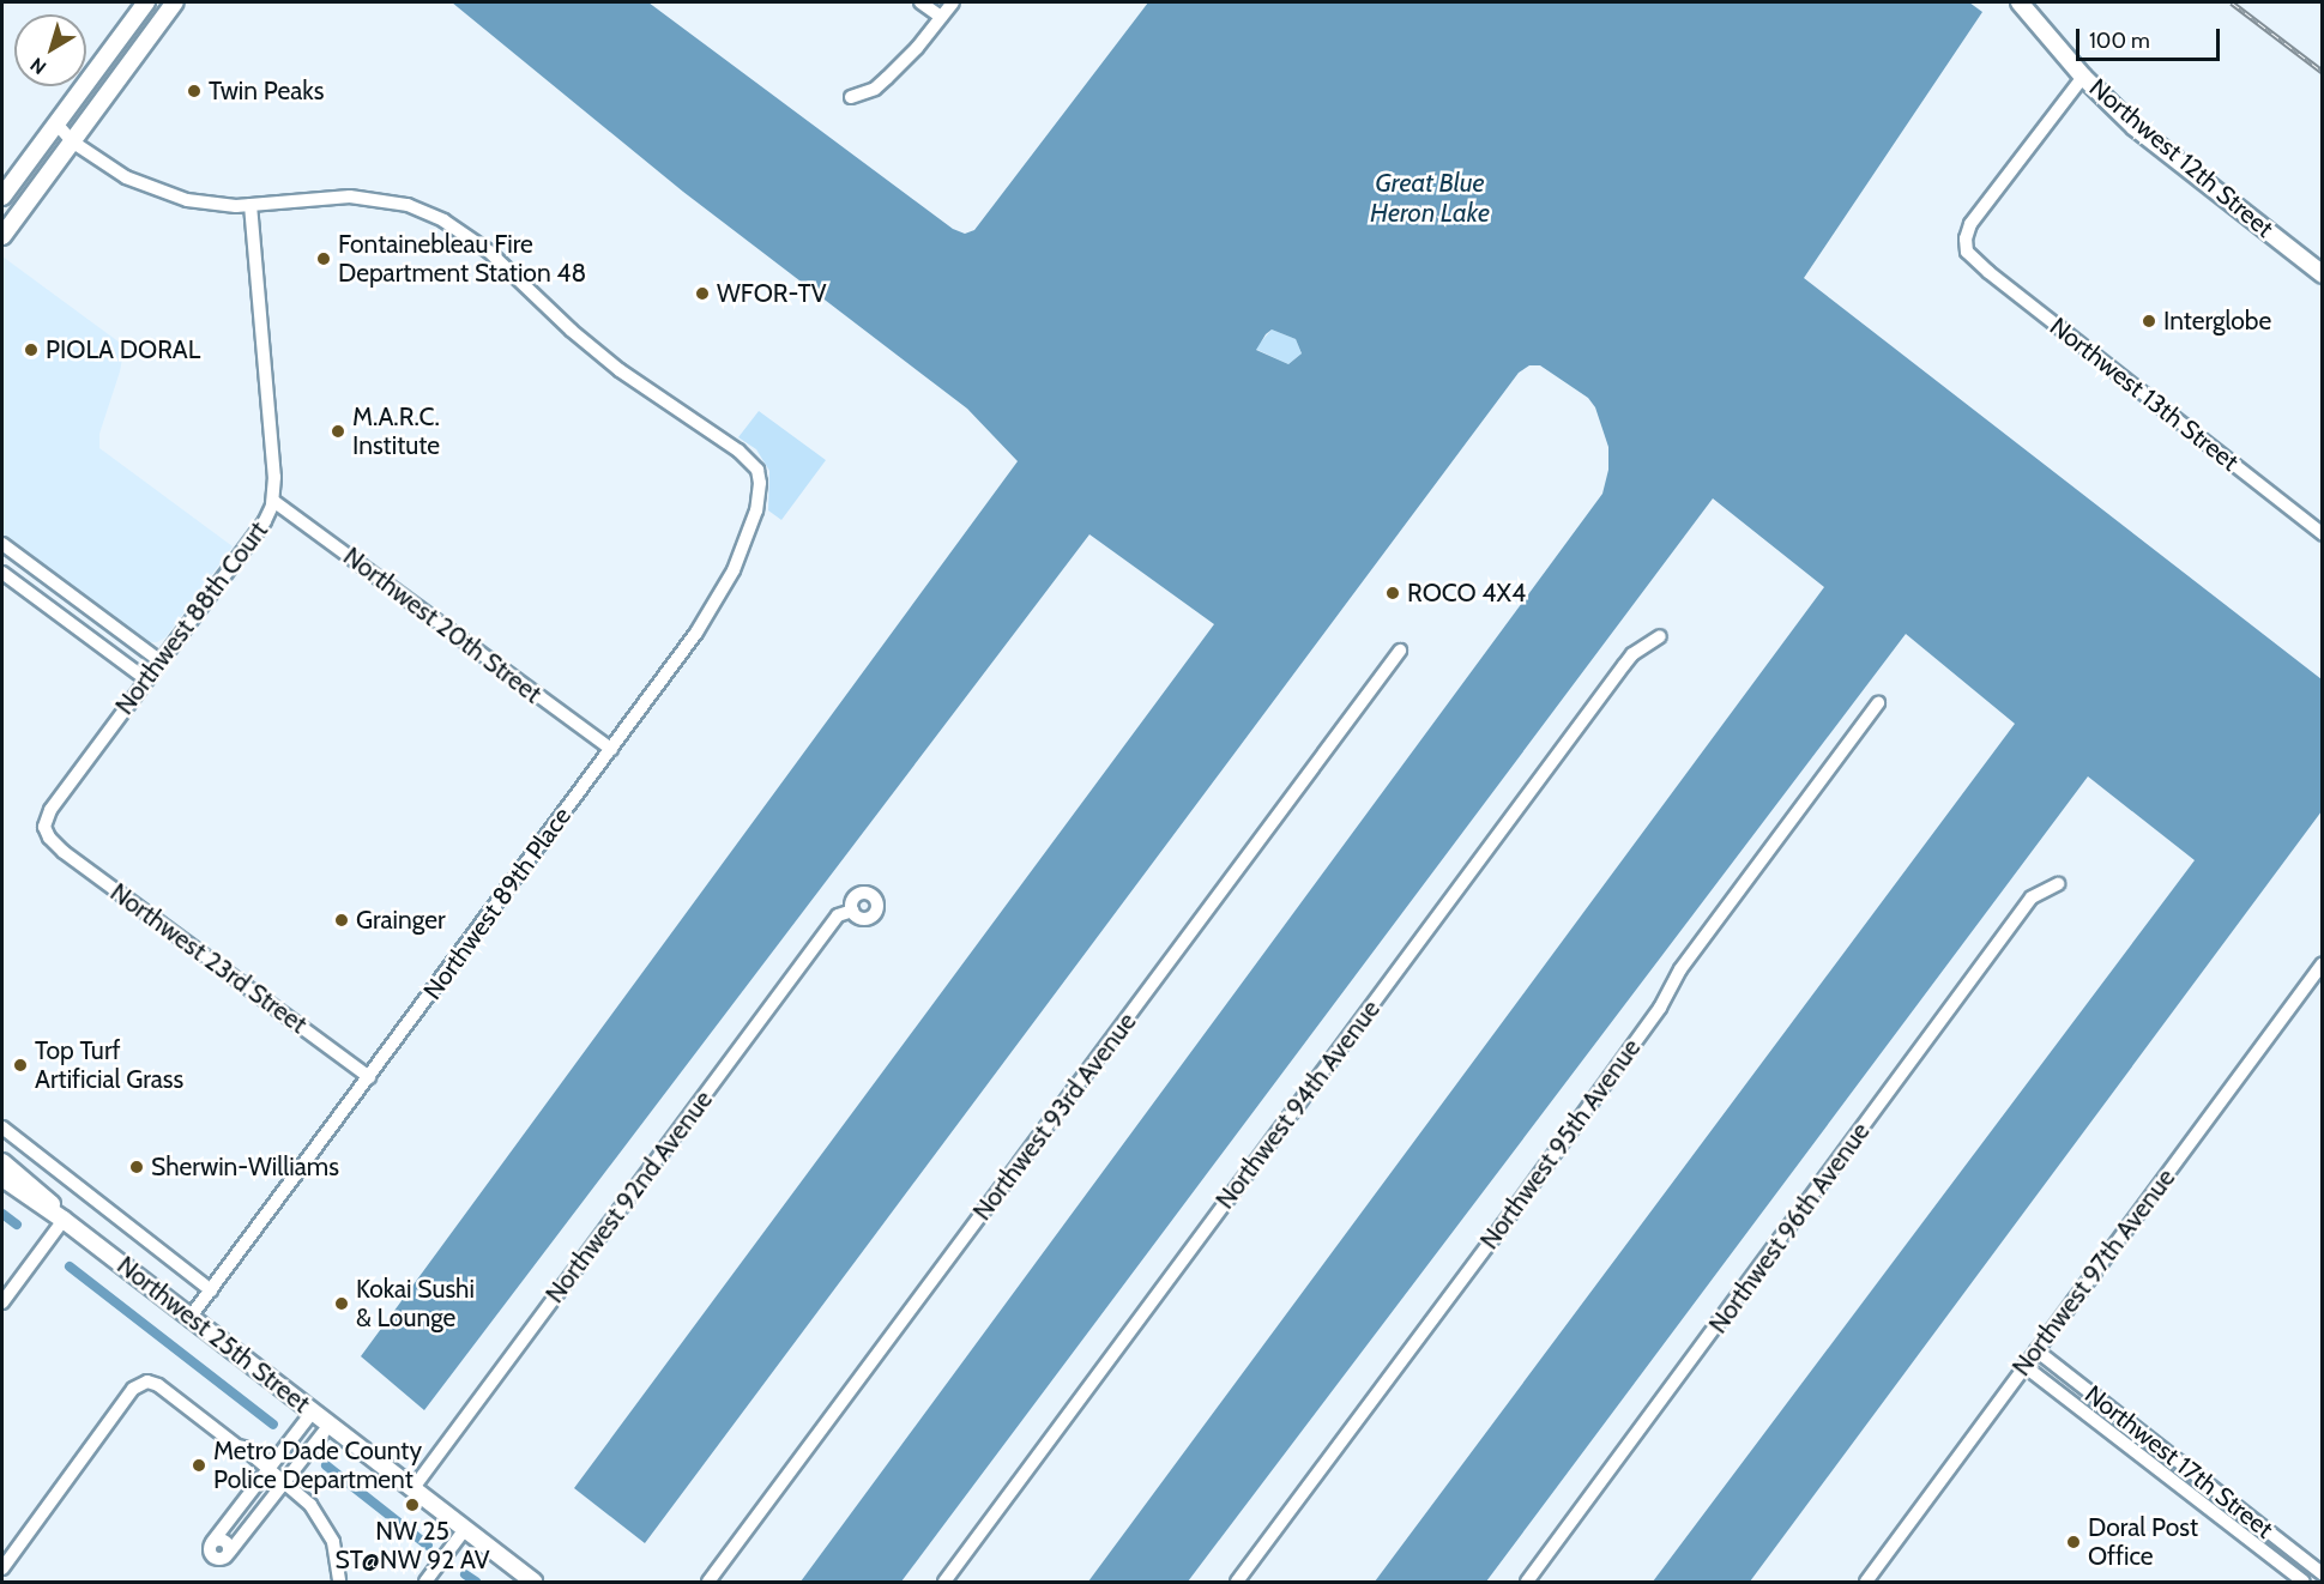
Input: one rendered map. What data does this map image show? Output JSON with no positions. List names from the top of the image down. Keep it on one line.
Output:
{"streets":{"main road":["Northwest 12th Street","Northwest 25th Street"],"street":["Northwest 13th Street","Northwest 88th Court","Northwest 20th Street","Northwest 89th Place","Northwest 23rd Street","Northwest 94th Avenue","Northwest 93rd Avenue","Northwest 95th Avenue","Northwest 92nd Avenue","Northwest 96th Avenue","Northwest 97th Avenue","Northwest 17th Street"]},"crossings":[["Northwest 12th Street","Northwest 13th Street"],["Northwest 88th Court","Northwest 20th Street"],["Northwest 88th Court","Northwest 89th Place"],["Northwest 88th Court","Northwest 23rd Street"],["Northwest 20th Street","Northwest 89th Place"],["Northwest 89th Place","Northwest 23rd Street"],["Northwest 89th Place","Northwest 25th Street"],["Northwest 92nd Avenue","Northwest 25th Street"],["Northwest 97th Avenue","Northwest 17th Street"]],"water":["Great Blue Heron Lake"],"places":["Twin Peaks","Fontainebleau Fire Department Station 48","WFOR-TV","Interglobe","PIOLA DORAL","M.A.R.C. Institute","ROCO 4X4","Grainger","Top Turf Artificial Grass","Sherwin-Williams","Kokai Sushi & Lounge","Metro Dade County Police Department","NW 25 ST@NW 92 AV","Doral Post Office"],"scale_bar":"100 m","north":"bottom left"}
